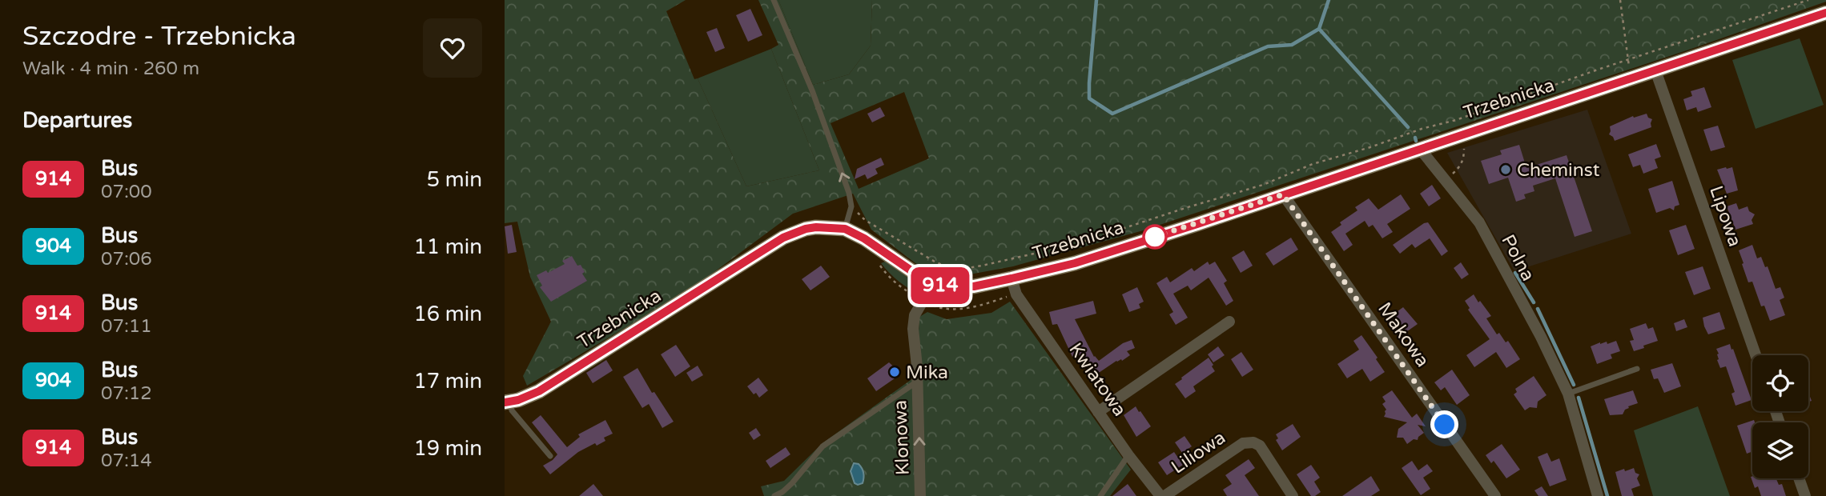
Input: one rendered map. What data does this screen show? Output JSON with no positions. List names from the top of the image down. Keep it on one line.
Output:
{"streets":{"street":["Trzebnicka","Lipowa","Polna","Makowa","Kwiatowa","Klonowa","Liliowa"]},"crossings":[["Trzebnicka","Lipowa"],["Trzebnicka","Polna"],["Trzebnicka","Makowa"],["Trzebnicka","Kwiatowa"],["Trzebnicka","Klonowa"],["Kwiatowa","Liliowa"]],"one_way":["Klonowa"],"places":["Cheminst","Mika"],"lines":["bus line 914"],"page":{"heading":[["Szczodre - Trzebnicka","Walk · 4 min · 260 m"],"Departures"],"on_map":"914","list":[{"mark":"914","name":"Bus","note":"07:00","value":"5 min"},{"mark":"904","name":"Bus","note":"07:06","value":"11 min"},{"mark":"914","name":"Bus","note":"07:11","value":"16 min"},{"mark":"904","name":"Bus","note":"07:12","value":"17 min"},{"mark":"914","name":"Bus","note":"07:14","value":"19 min"}]}}
